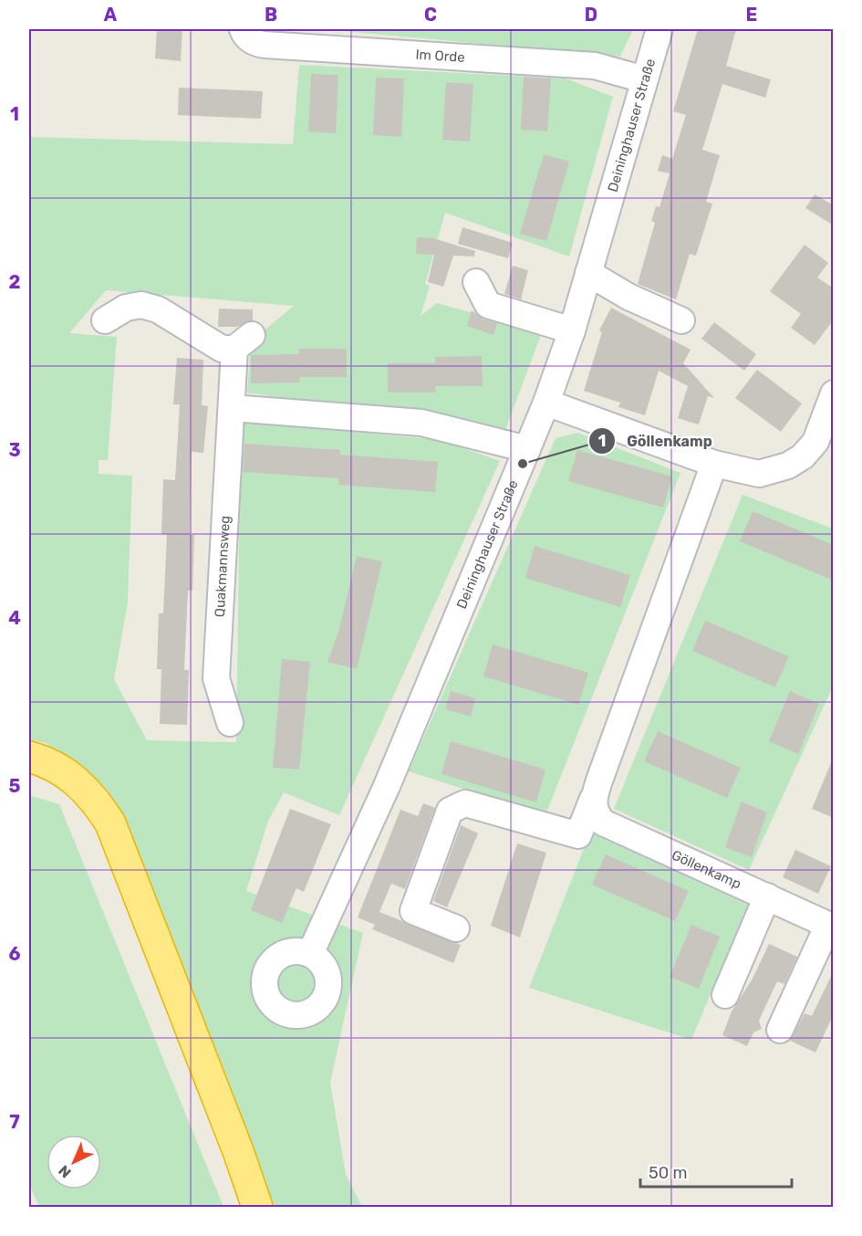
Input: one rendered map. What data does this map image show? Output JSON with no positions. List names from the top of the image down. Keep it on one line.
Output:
{"streets":{"street":["Im Orde","Deininghauser Straße","Quakmannsweg","Göllenkamp"]},"crossings":[["Im Orde","Deininghauser Straße"]],"places":["Göllenkamp"],"scale_bar":"50 m","north":"bottom left","grid":{"columns":["A","B","C","D","E"],"rows":["1","2","3","4","5","6","7"]}}
